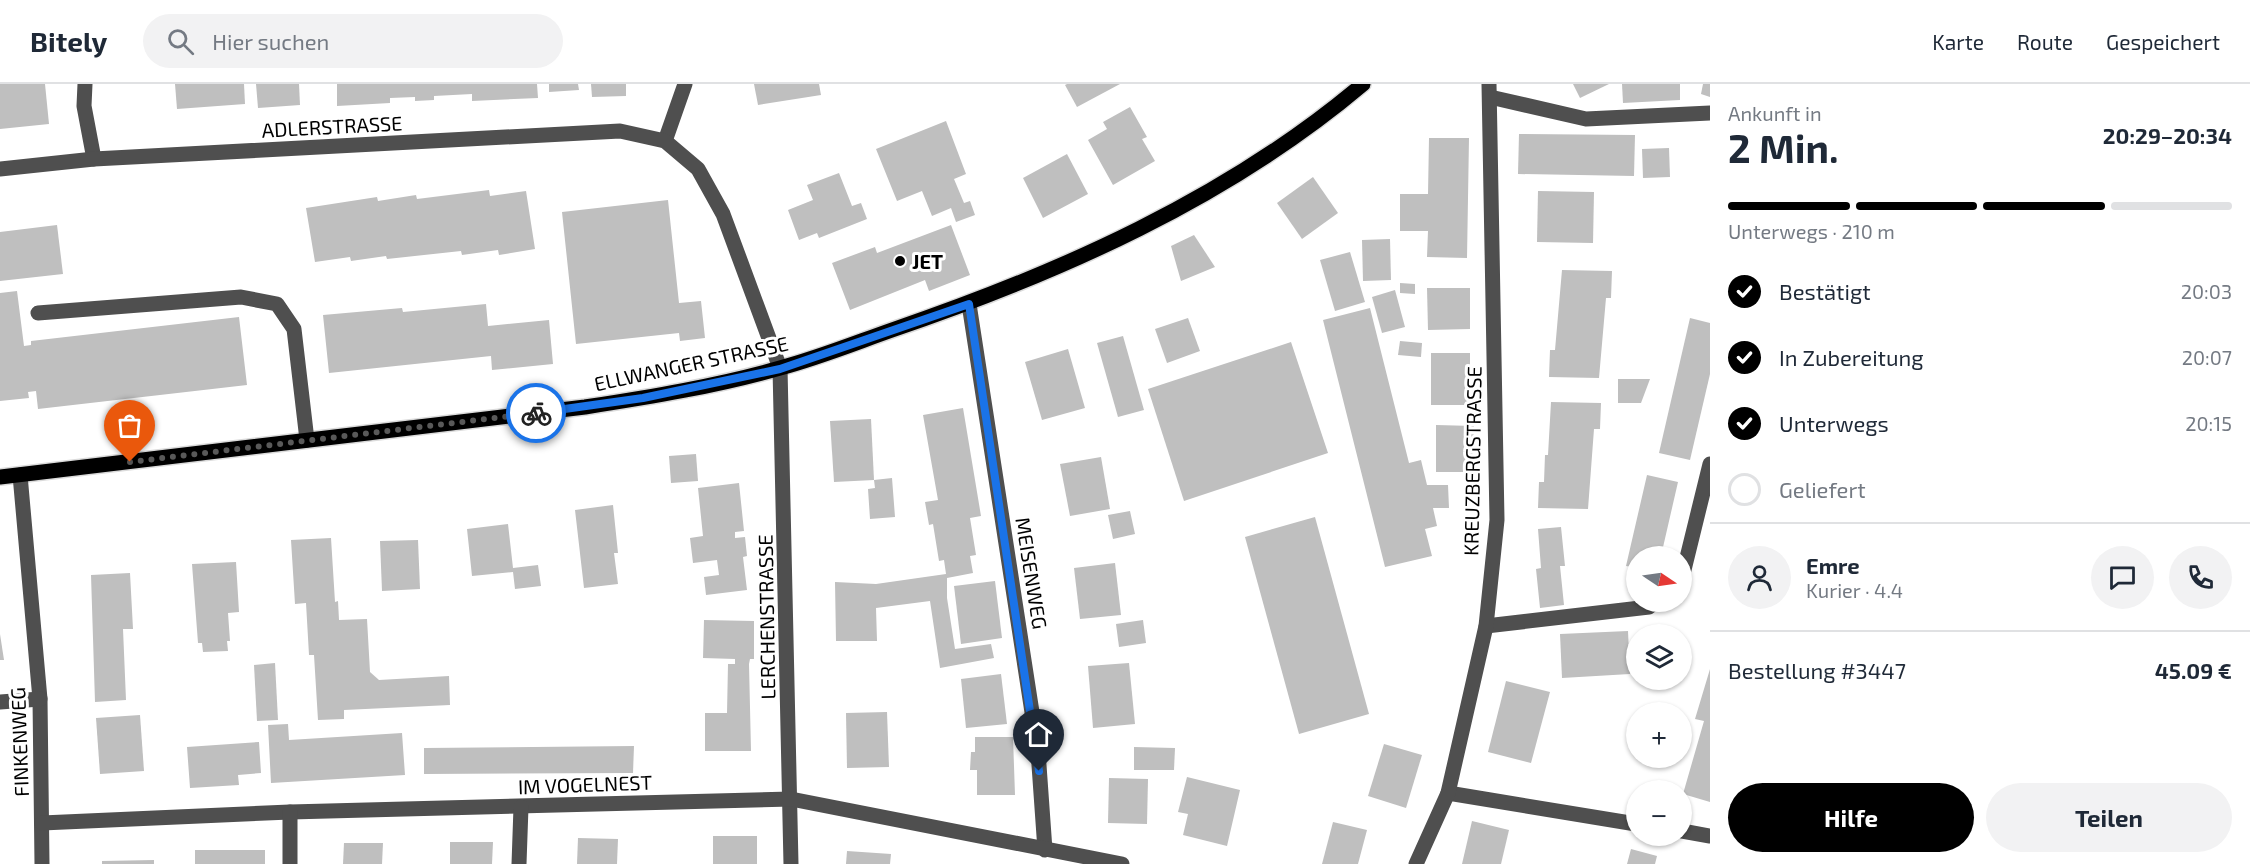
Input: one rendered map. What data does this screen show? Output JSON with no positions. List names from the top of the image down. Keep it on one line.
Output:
{"streets":{"main road":["ELLWANGER STRASSE"],"street":["ADLERSTRASSE","KREUZBERGSTRASSE","MEISENWEG","LERCHENSTRASSE","FINKENWEG","IM VOGELNEST"]},"crossings":[["ADLERSTRASSE","LERCHENSTRASSE"],["ELLWANGER STRASSE","MEISENWEG"],["ELLWANGER STRASSE","LERCHENSTRASSE"],["ELLWANGER STRASSE","FINKENWEG"],["MEISENWEG","IM VOGELNEST"],["LERCHENSTRASSE","IM VOGELNEST"],["FINKENWEG","IM VOGELNEST"]],"places":["JET"],"north":"right","page":{"header":"Bitely","search":"Hier suchen","nav":["Karte","Route","Gespeichert"],"heading":["2 Min.","Ankunft in","20:29–20:34"],"panel":["Emre","Kurier · 4.4","Bestellung #3447","45.09 €"],"bar":"Unterwegs · 210 m","list":[["Bestätigt","20:03"],["In Zubereitung","20:07"],["Unterwegs","20:15"],"Geliefert"],"map_buttons":["+","−"],"buttons":["Hilfe","Teilen"]}}
